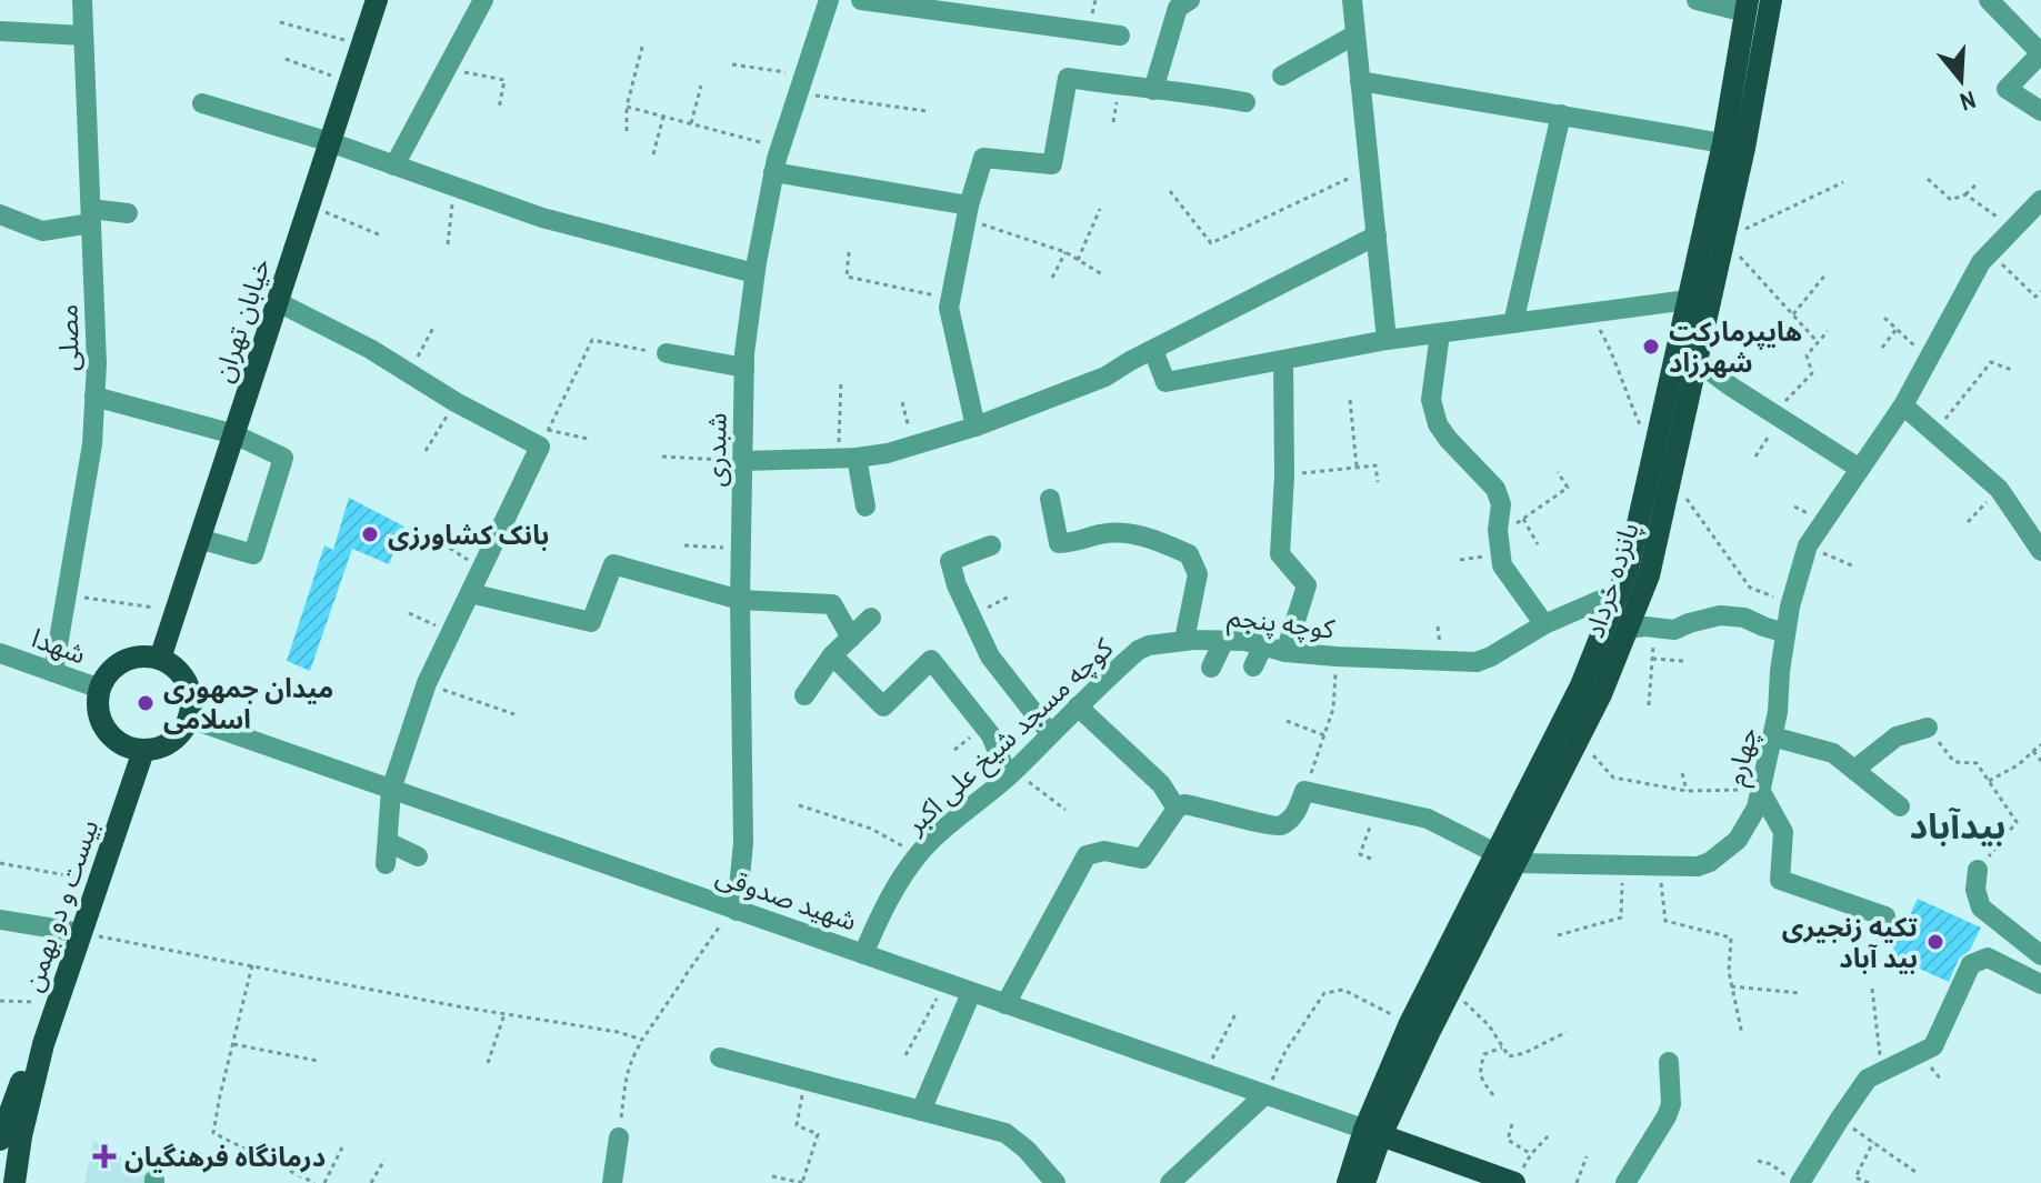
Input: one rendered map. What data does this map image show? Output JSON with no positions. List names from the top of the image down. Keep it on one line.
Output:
{"streets":{"main road":["خیابان تهران","پانزده خرداد","شهید صدوقی","بیست و دو بهمن"],"street":["مصلی","شبدری","کوچه پنجم","شهدا","کوچه مسجد شیخ علی اکبر","چهارم"]},"crossings":[["خیابان تهران","شهدا"],["خیابان تهران","شهید صدوقی"],["خیابان تهران","بیست و دو بهمن"],["مصلی","شهدا"],["شبدری","شهید صدوقی"],["پانزده خرداد","کوچه پنجم"],["پانزده خرداد","چهارم"],["پانزده خرداد","شهید صدوقی"],["کوچه پنجم","کوچه مسجد شیخ علی اکبر"],["شهدا","شهید صدوقی"],["شهدا","بیست و دو بهمن"],["کوچه مسجد شیخ علی اکبر","شهید صدوقی"],["شهید صدوقی","بیست و دو بهمن"]],"districts":["بیدآباد"],"places":{"other":["هایپرمارکت شهرزاد","بانک کشاورزی","میدان جمهوری اسلامی","تکیه زنجیری بید آباد"],"health":["درمانگاه فرهنگیان"]},"north":"bottom"}
